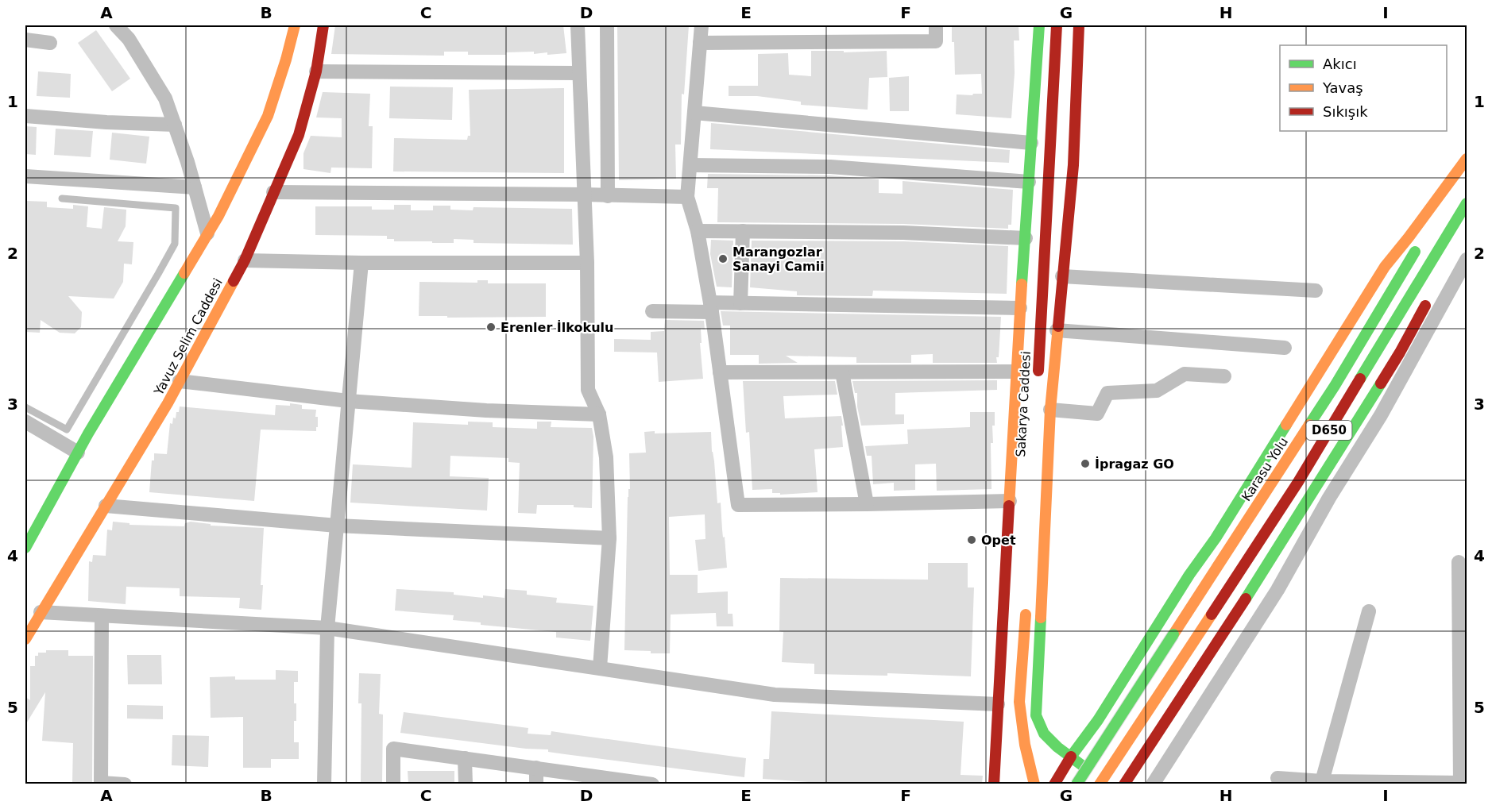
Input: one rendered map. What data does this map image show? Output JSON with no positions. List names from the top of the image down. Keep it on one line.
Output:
{"streets":{"main road":["Yavuz Selim Caddesi","Sakarya Caddesi","D650","Karasu Yolu"]},"places":["Marangozlar Sanayi Camii","Erenler İlkokulu","İpragaz GO","Opet"],"legend":["Akıcı","Yavaş","Sıkışık"],"grid":{"columns":["A","B","C","D","E","F","G","H","I"],"rows":["1","2","3","4","5"]}}
